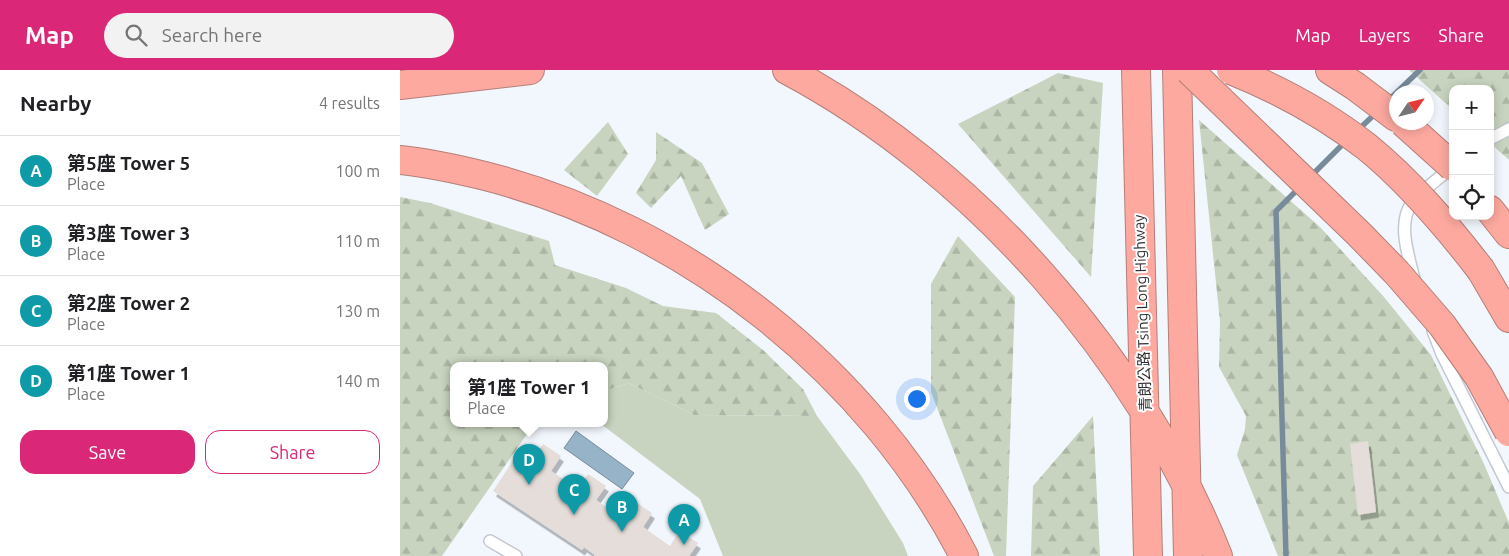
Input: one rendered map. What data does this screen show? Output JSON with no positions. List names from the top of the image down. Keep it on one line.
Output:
{"streets":{"highway":["青朗公路 Tsing Long Highway"]},"north":"top right","page":{"header":"Map","search":"Search here","nav":["Map","Layers","Share"],"heading":["Nearby","4 results"],"map_buttons":["+","−"],"list":[{"mark":"A","name":"第5座 Tower 5","note":"Place","value":"100 m"},{"mark":"B","name":"第3座 Tower 3","note":"Place","value":"110 m"},{"mark":"C","name":"第2座 Tower 2","note":"Place","value":"130 m"},{"mark":"D","name":"第1座 Tower 1","note":"Place","value":"140 m"}],"popup":["第1座 Tower 1","Place"],"buttons":["Save","Share"],"pins":["D","C","B","A"]}}
